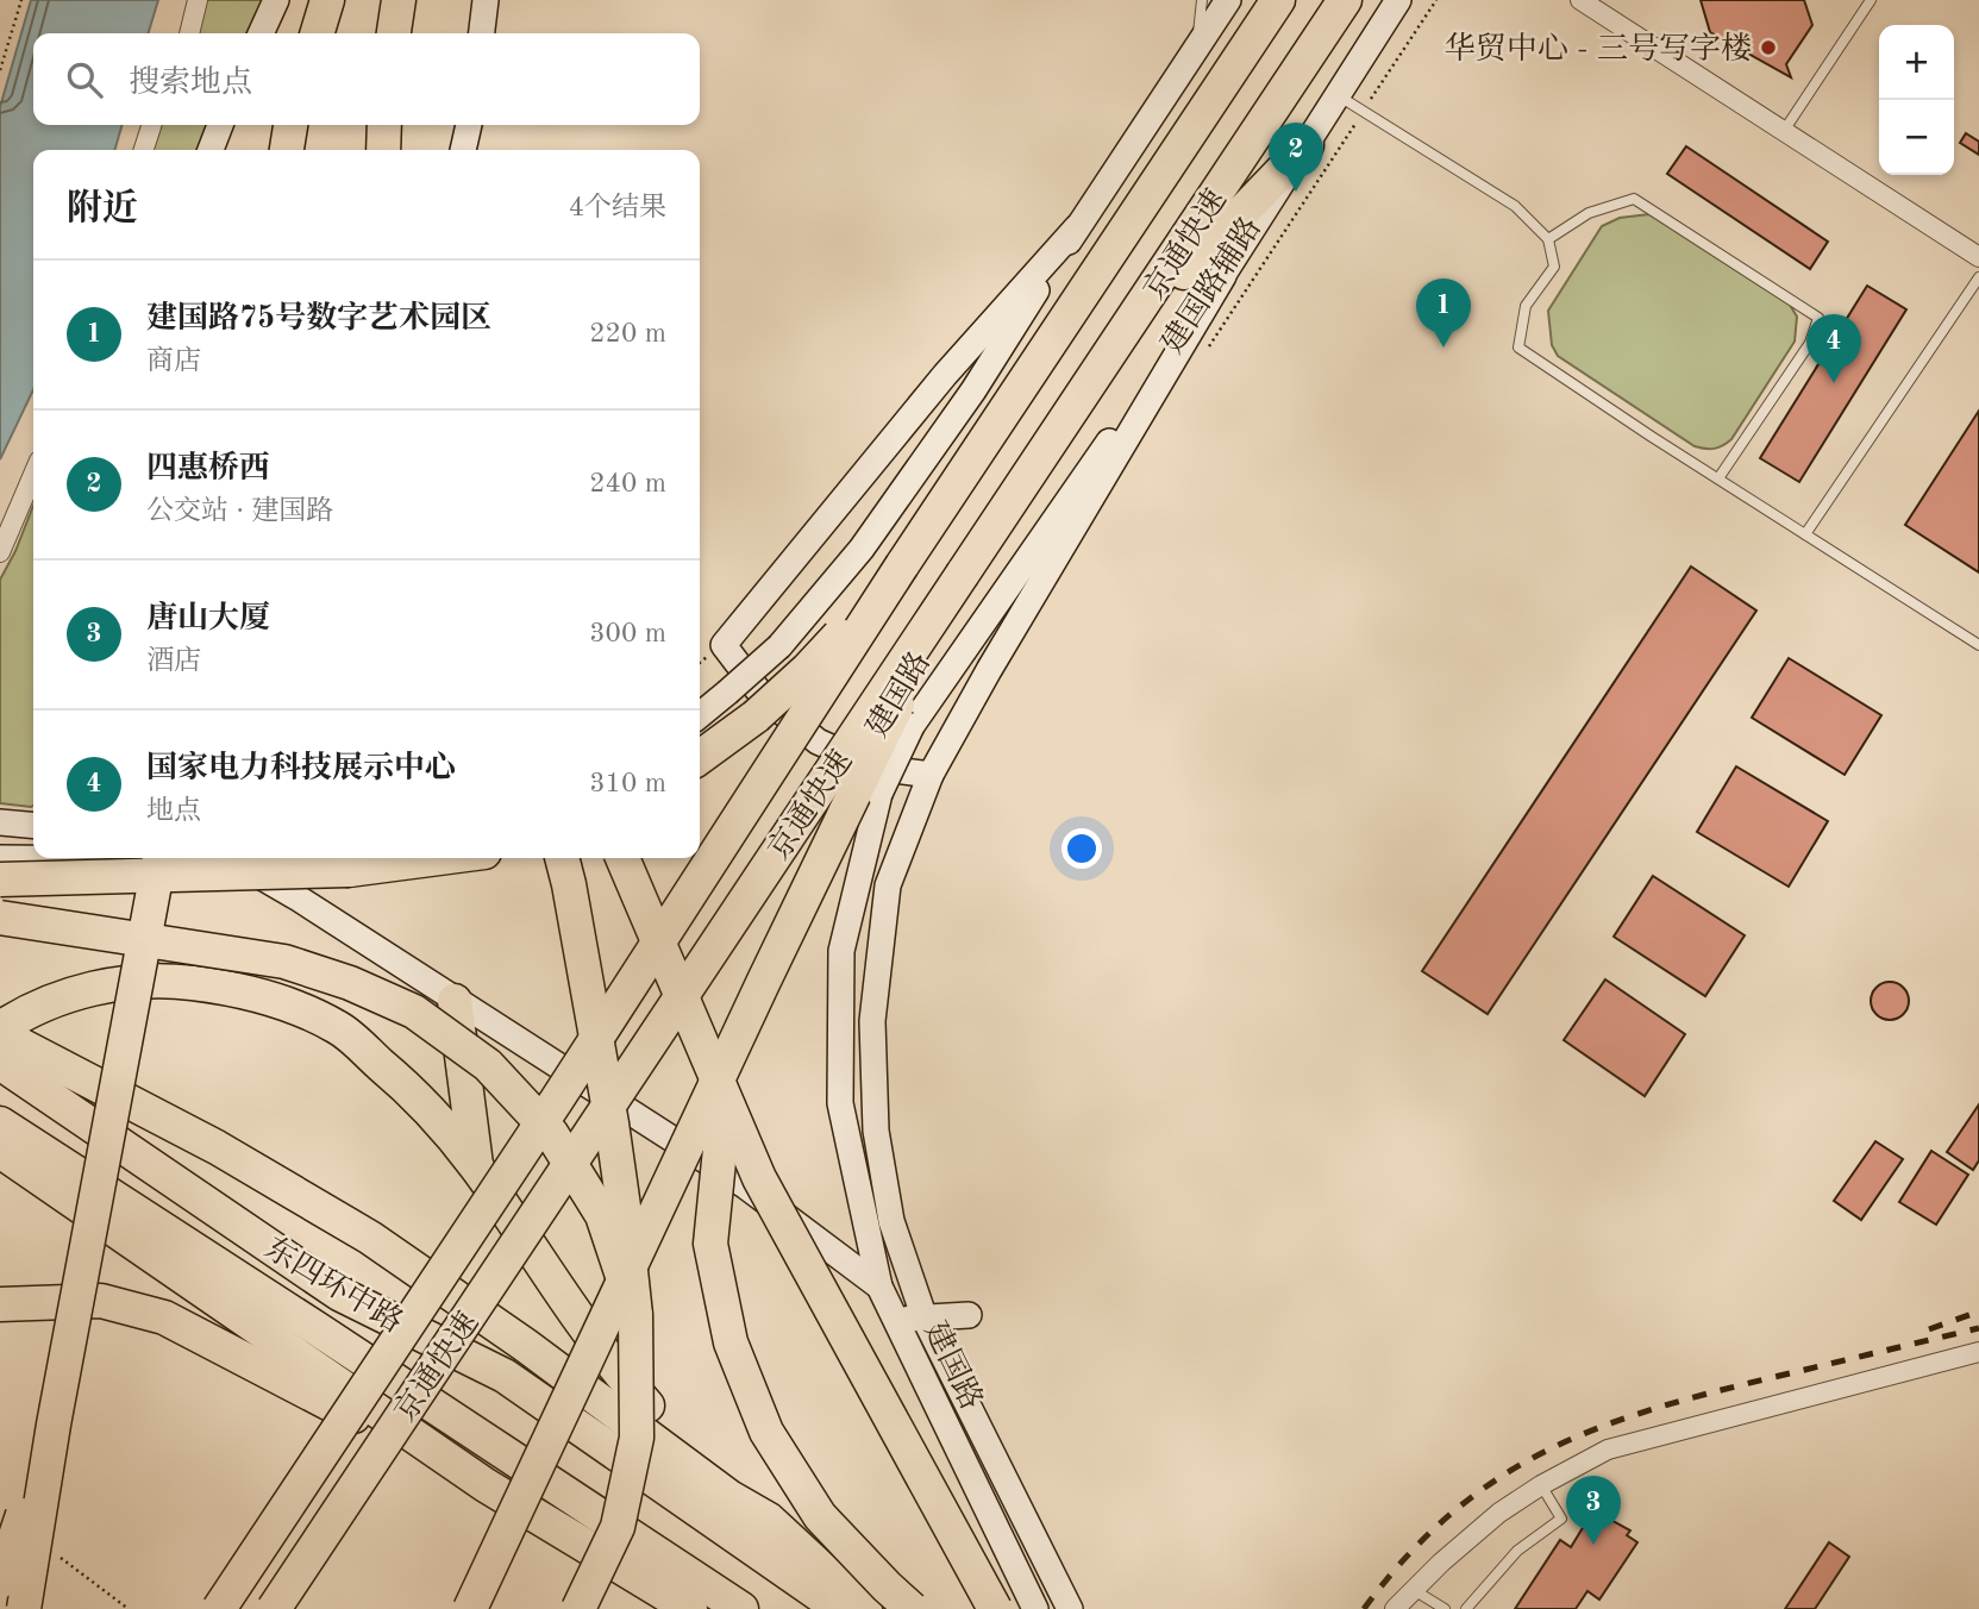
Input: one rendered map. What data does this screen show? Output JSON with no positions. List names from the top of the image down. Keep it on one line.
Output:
{"streets":{"highway":["京通快速","东四环中路"],"street":["建国路"],"path":["建国路辅路"]},"places":["华贸中心 - 三号写字楼"],"page":{"map_buttons":["+","−"],"search":"搜索地点","pins":["2","1","4","3"],"heading":["附近","4个结果"],"list":[{"mark":"1","name":"建国路75号数字艺术园区","note":"商店","value":"220 m"},{"mark":"2","name":"四惠桥西","note":"公交站 · 建国路","value":"240 m"},{"mark":"3","name":"唐山大厦","note":"酒店","value":"300 m"},{"mark":"4","name":"国家电力科技展示中心","note":"地点","value":"310 m"}]}}
